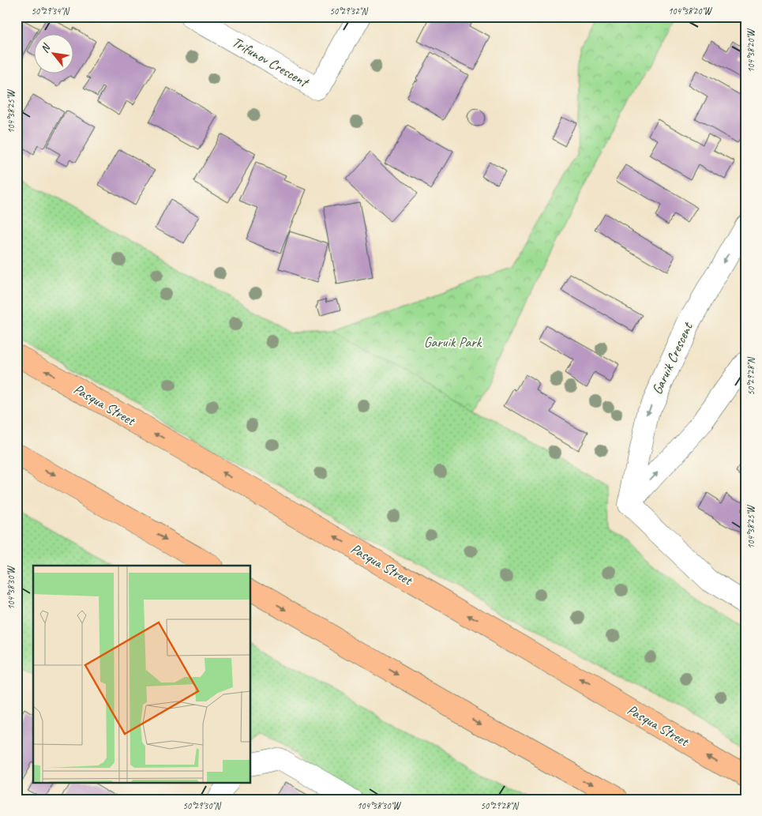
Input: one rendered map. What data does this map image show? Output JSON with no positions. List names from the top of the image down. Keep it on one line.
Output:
{"streets":{"main road":["Pasqua Street"],"street":["Trifunov Crescent","Garuik Crescent"]},"parks":["Garuik Park"],"north":"top left","coordinates":["50°29'34\"N","50°29'32\"N","104°38'20\"W","104°38'25\"W","50°29'28\"N","104°38'30\"W","50°29'30\"N"]}
